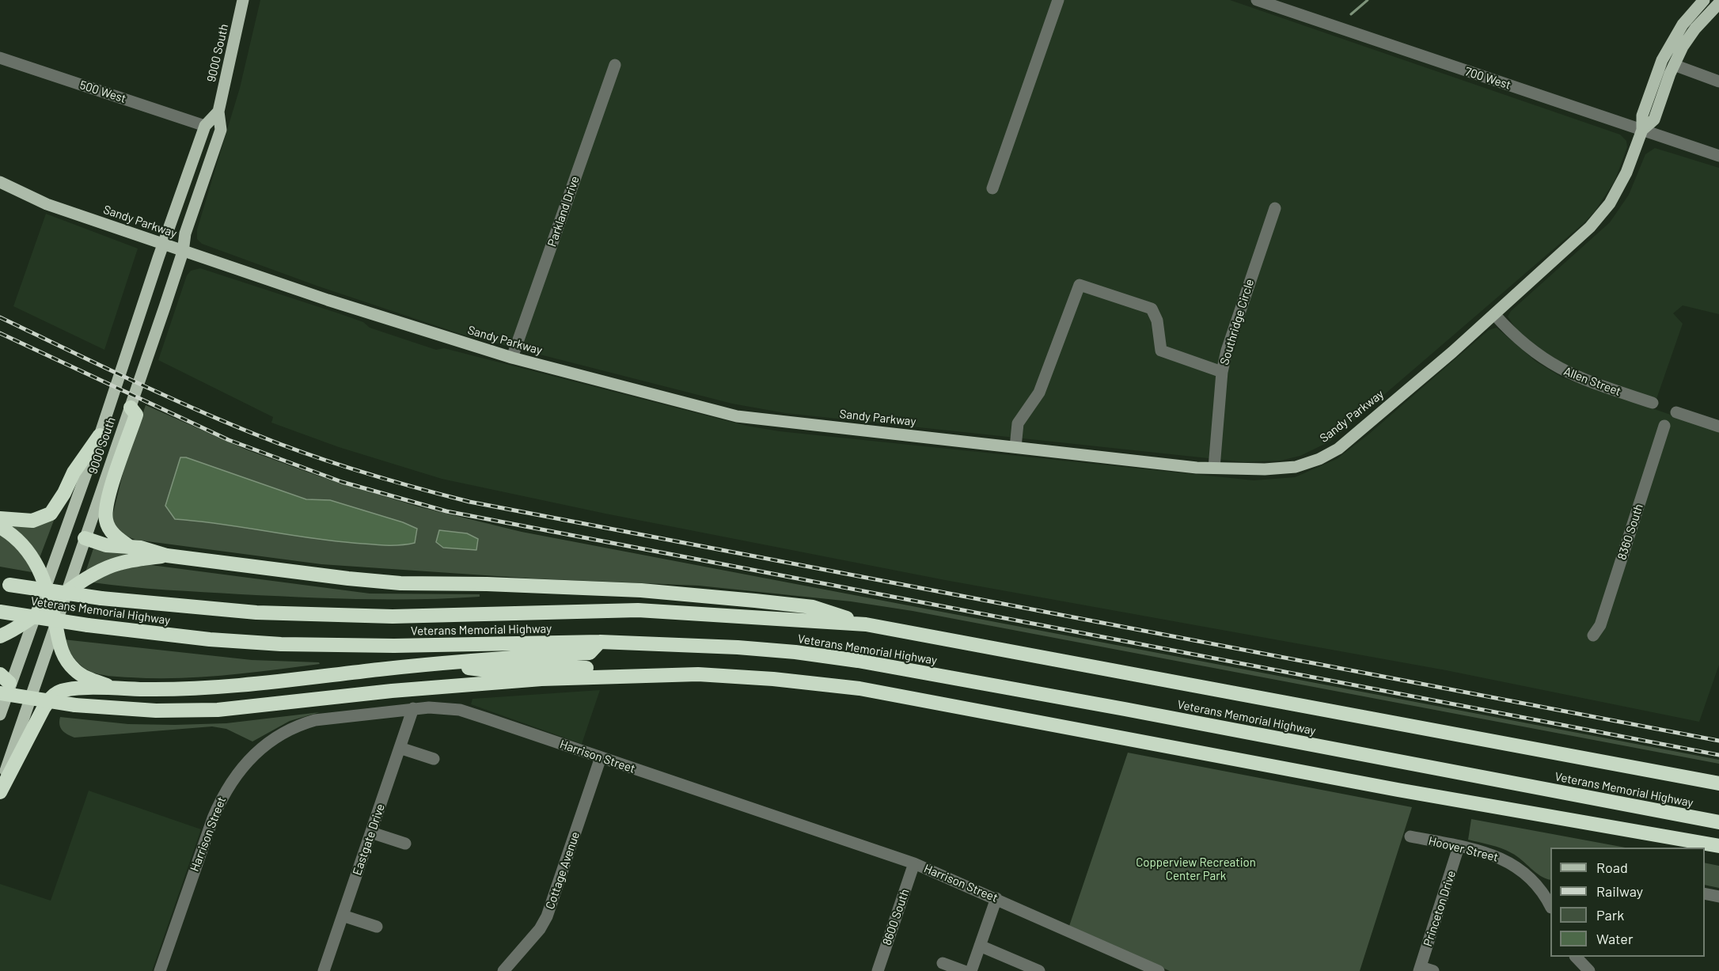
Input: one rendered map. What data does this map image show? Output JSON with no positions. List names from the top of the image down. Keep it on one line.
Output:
{"streets":{"highway":["Veterans Memorial Highway"],"main road":["9000 South","Sandy Parkway"],"street":["700 West","500 West","Parkland Drive","Southridge Circle","Allen Street","8360 South","Harrison Street","Eastgate Drive","Hoover Street","Cottage Avenue","Princeton Drive","8600 South"]},"crossings":[["9000 South","500 West"],["9000 South","Sandy Parkway"],["700 West","Sandy Parkway"],["Parkland Drive","Sandy Parkway"],["Sandy Parkway","Southridge Circle"],["Sandy Parkway","Allen Street"],["Harrison Street","Eastgate Drive"],["Harrison Street","Cottage Avenue"],["Harrison Street","8600 South"],["Hoover Street","Princeton Drive"]],"parks":["Copperview Recreation Center Park"],"legend":["Road","Railway","Park","Water"]}
